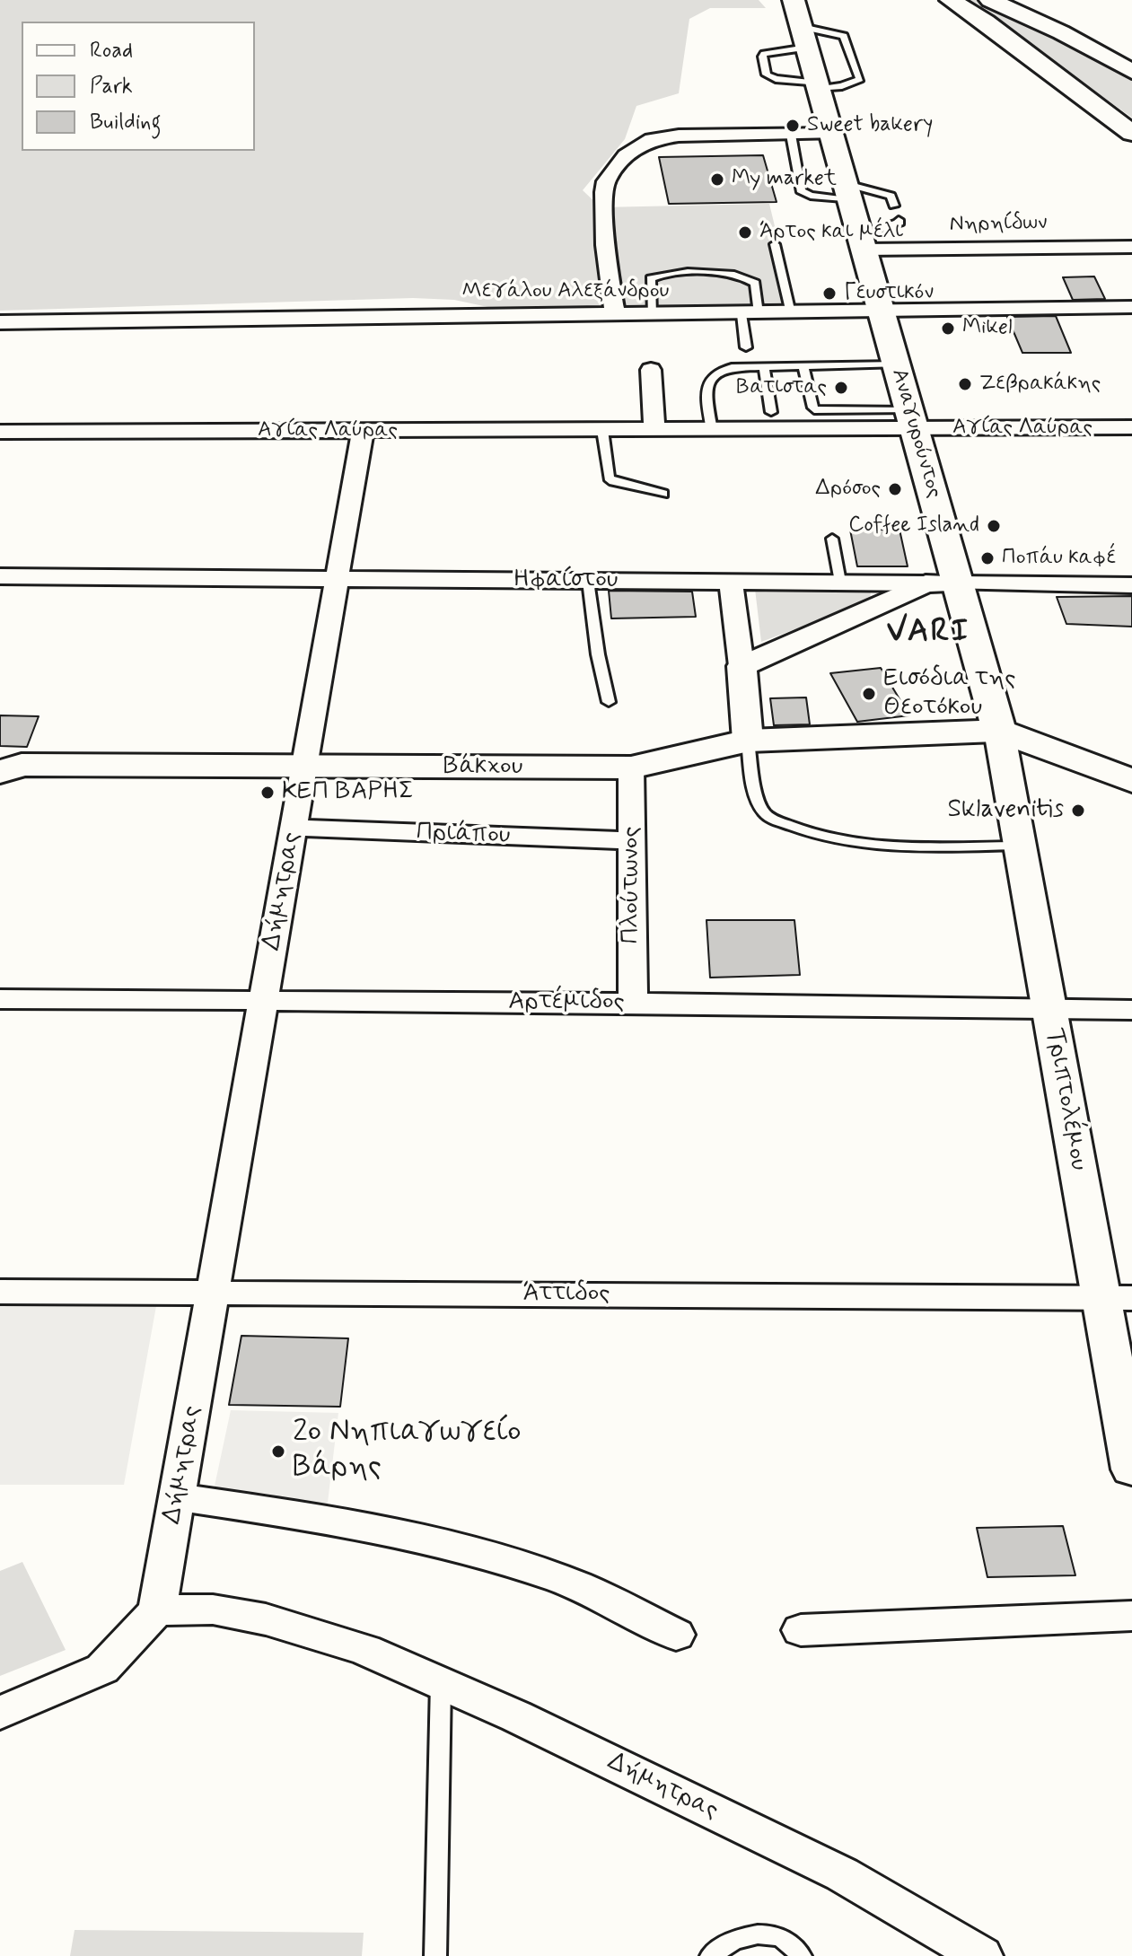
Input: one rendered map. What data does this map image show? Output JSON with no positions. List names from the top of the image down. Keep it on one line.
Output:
{"streets":{"main road":["Αναγυρούντος","Βάκχου"],"street":["Νηρηίδων","Μεγάλου Αλεξάνδρου","Αγίας Λαύρας","Ηφαίστου","Πριάπου","Πλούτωνος","Δήμητρας","Αρτέμιδος","Τριπτολέμου","Άττιδος"]},"crossings":[["Νηρηίδων","Αναγυρούντος"],["Μεγάλου Αλεξάνδρου","Αναγυρούντος"],["Αγίας Λαύρας","Αναγυρούντος"],["Αγίας Λαύρας","Δήμητρας"],["Αναγυρούντος","Ηφαίστου"],["Αναγυρούντος","Βάκχου"],["Αναγυρούντος","Τριπτολέμου"],["Ηφαίστου","Δήμητρας"],["Βάκχου","Πλούτωνος"],["Βάκχου","Δήμητρας"],["Βάκχου","Τριπτολέμου"],["Πριάπου","Πλούτωνος"],["Πριάπου","Δήμητρας"],["Πλούτωνος","Αρτέμιδος"],["Δήμητρας","Αρτέμιδος"],["Δήμητρας","Άττιδος"],["Αρτέμιδος","Τριπτολέμου"],["Τριπτολέμου","Άττιδος"]],"districts":["VARI"],"places":["Sweet bakery","My market","Άρτος και μέλι","Γευστικόν","Mikel","Ζεβρακάκης","Βατιστας","Δρόσος","Coffee Island","Ποπάυ καφέ","Εισόδια της Θεοτόκου","ΚΕΠ ΒΑΡΗΣ","Sklavenitis","2ο Νηπιαγωγείο Βάρης"],"legend":["Road","Park","Building"]}
